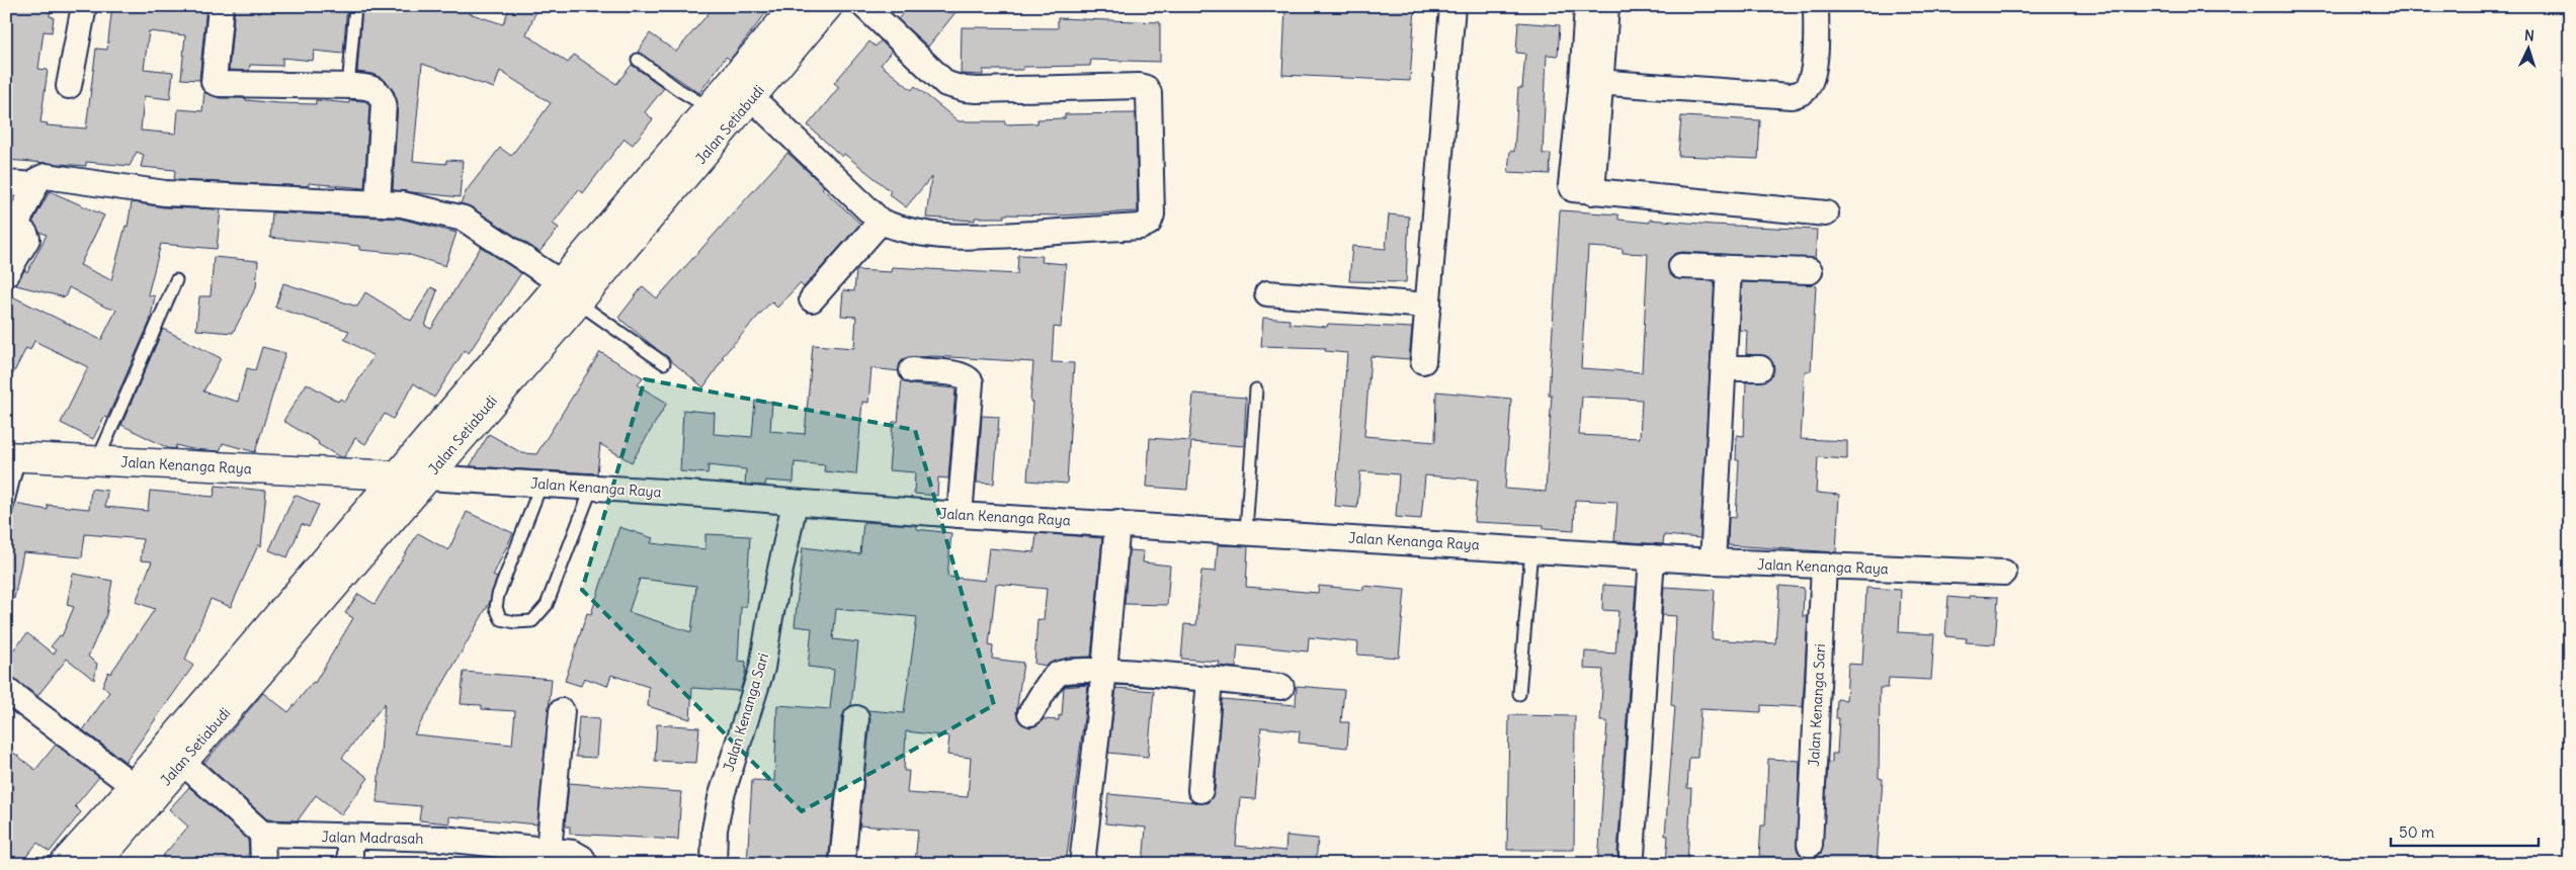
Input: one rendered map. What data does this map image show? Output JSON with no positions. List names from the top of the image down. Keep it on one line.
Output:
{"streets":{"main road":["Jalan Setiabudi","Jalan Kenanga Raya"],"street":["Jalan Kenanga Sari","Jalan Madrasah"]},"crossings":[["Jalan Setiabudi","Jalan Kenanga Raya"],["Jalan Kenanga Raya","Jalan Kenanga Sari"]],"scale_bar":"50 m","north":"top"}
